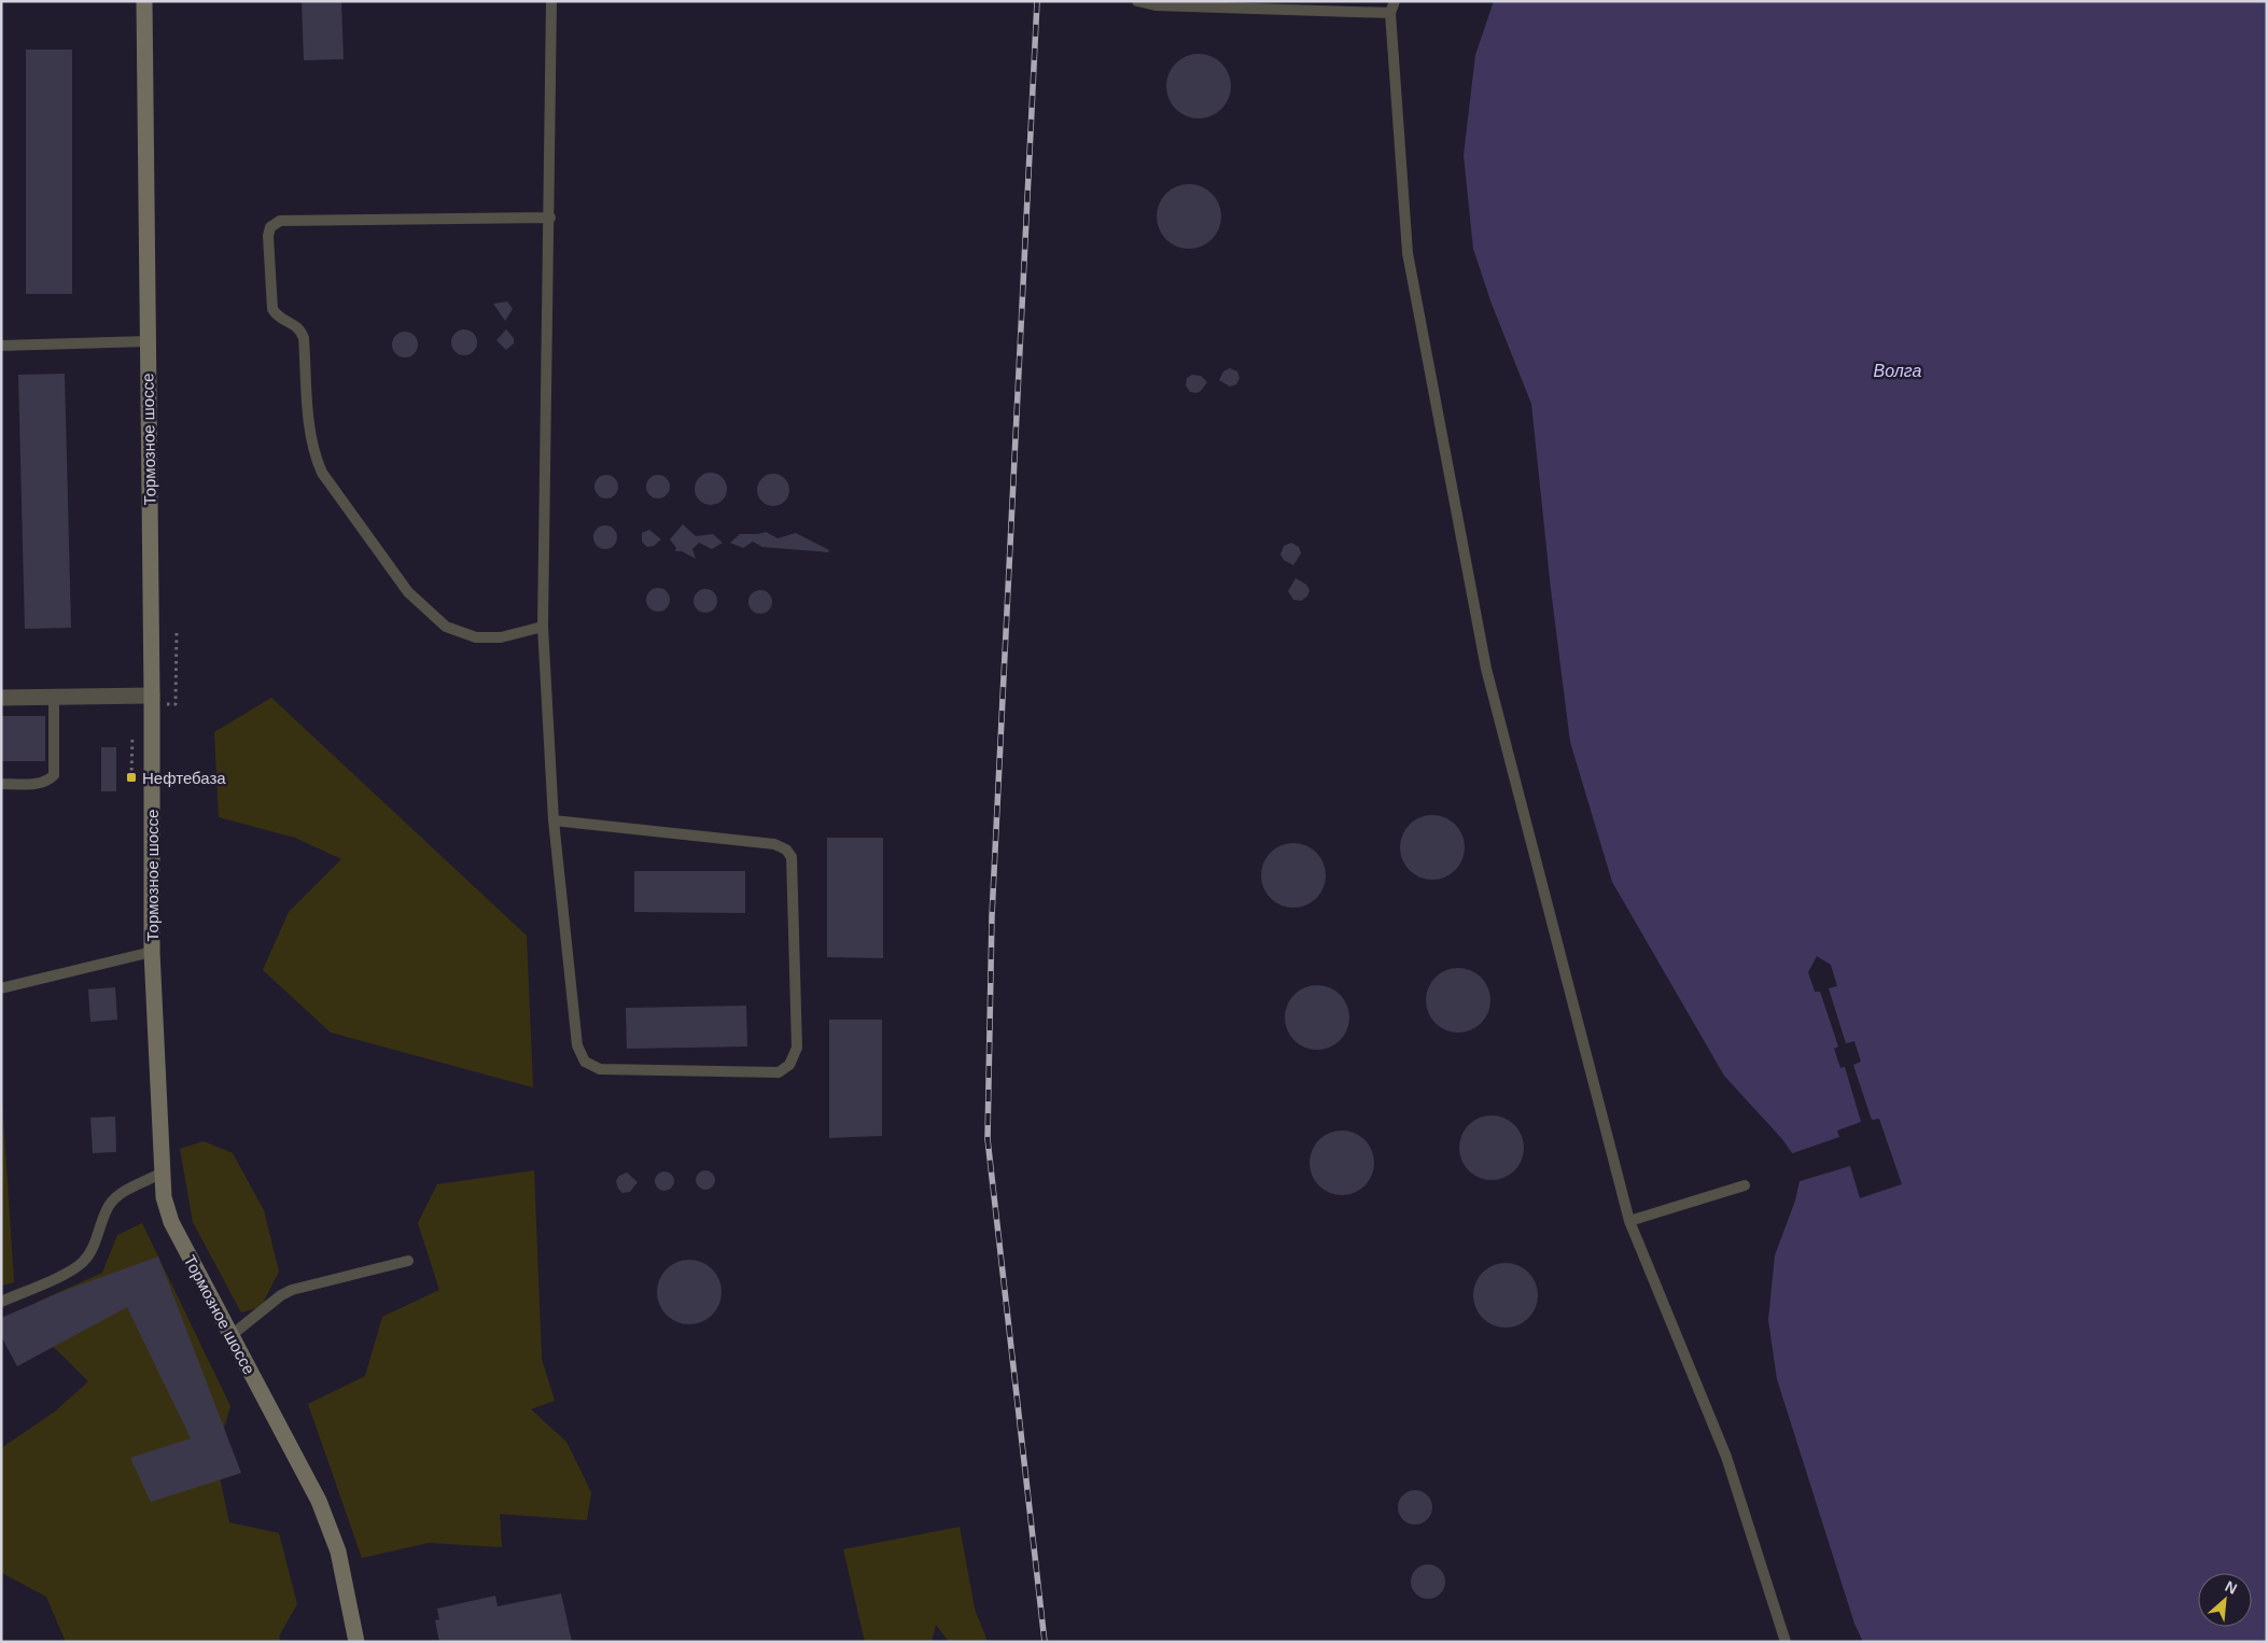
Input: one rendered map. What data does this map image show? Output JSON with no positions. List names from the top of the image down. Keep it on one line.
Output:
{"streets":{"street":["Тормозное шоссе"]},"water":["Волга"],"places":{"transit":["Нефтебаза"]},"north":"top right"}
